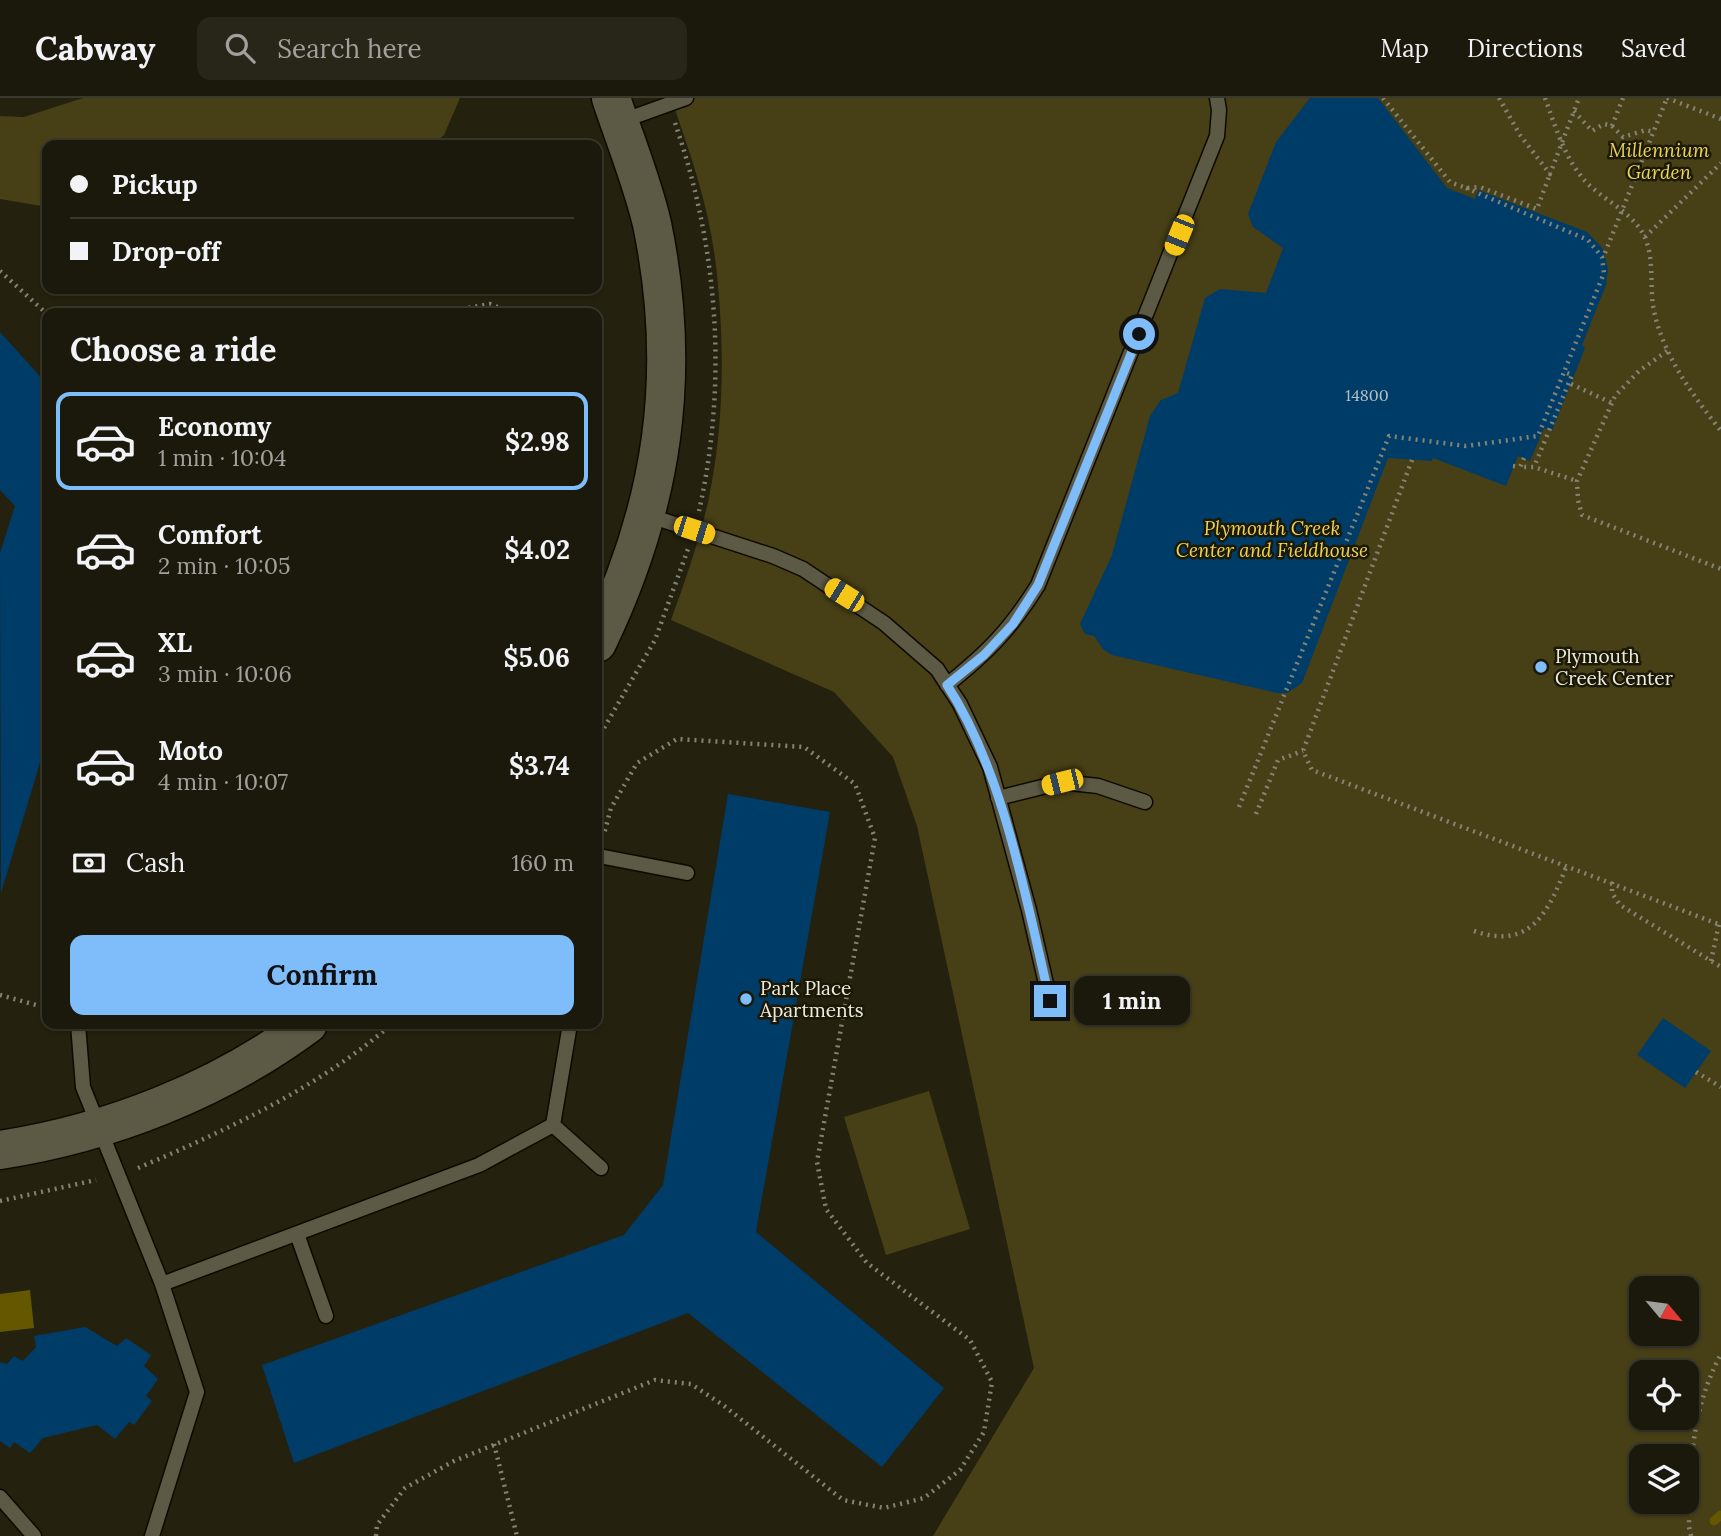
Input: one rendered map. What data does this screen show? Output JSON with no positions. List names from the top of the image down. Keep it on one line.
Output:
{"parks":["Millennium Garden","Plymouth Creek Center and Fieldhouse"],"places":["Plymouth Creek Center","Park Place Apartments"],"house_numbers":["14800"],"north":"bottom right","page":{"header":"Cabway","search":"Search here","nav":["Map","Directions","Saved"],"banner":["Pickup","Drop-off"],"heading":"Choose a ride","list":[{"name":"Economy","note":"1 min · 10:04","value":"$2.98"},{"name":"Comfort","note":"2 min · 10:05","value":"$4.02"},{"name":"XL","note":"3 min · 10:06","value":"$5.06"},{"name":"Moto","note":"4 min · 10:07","value":"$3.74"}],"pay":["Cash","160 m"],"buttons":"Confirm","bubble":"1 min"}}
